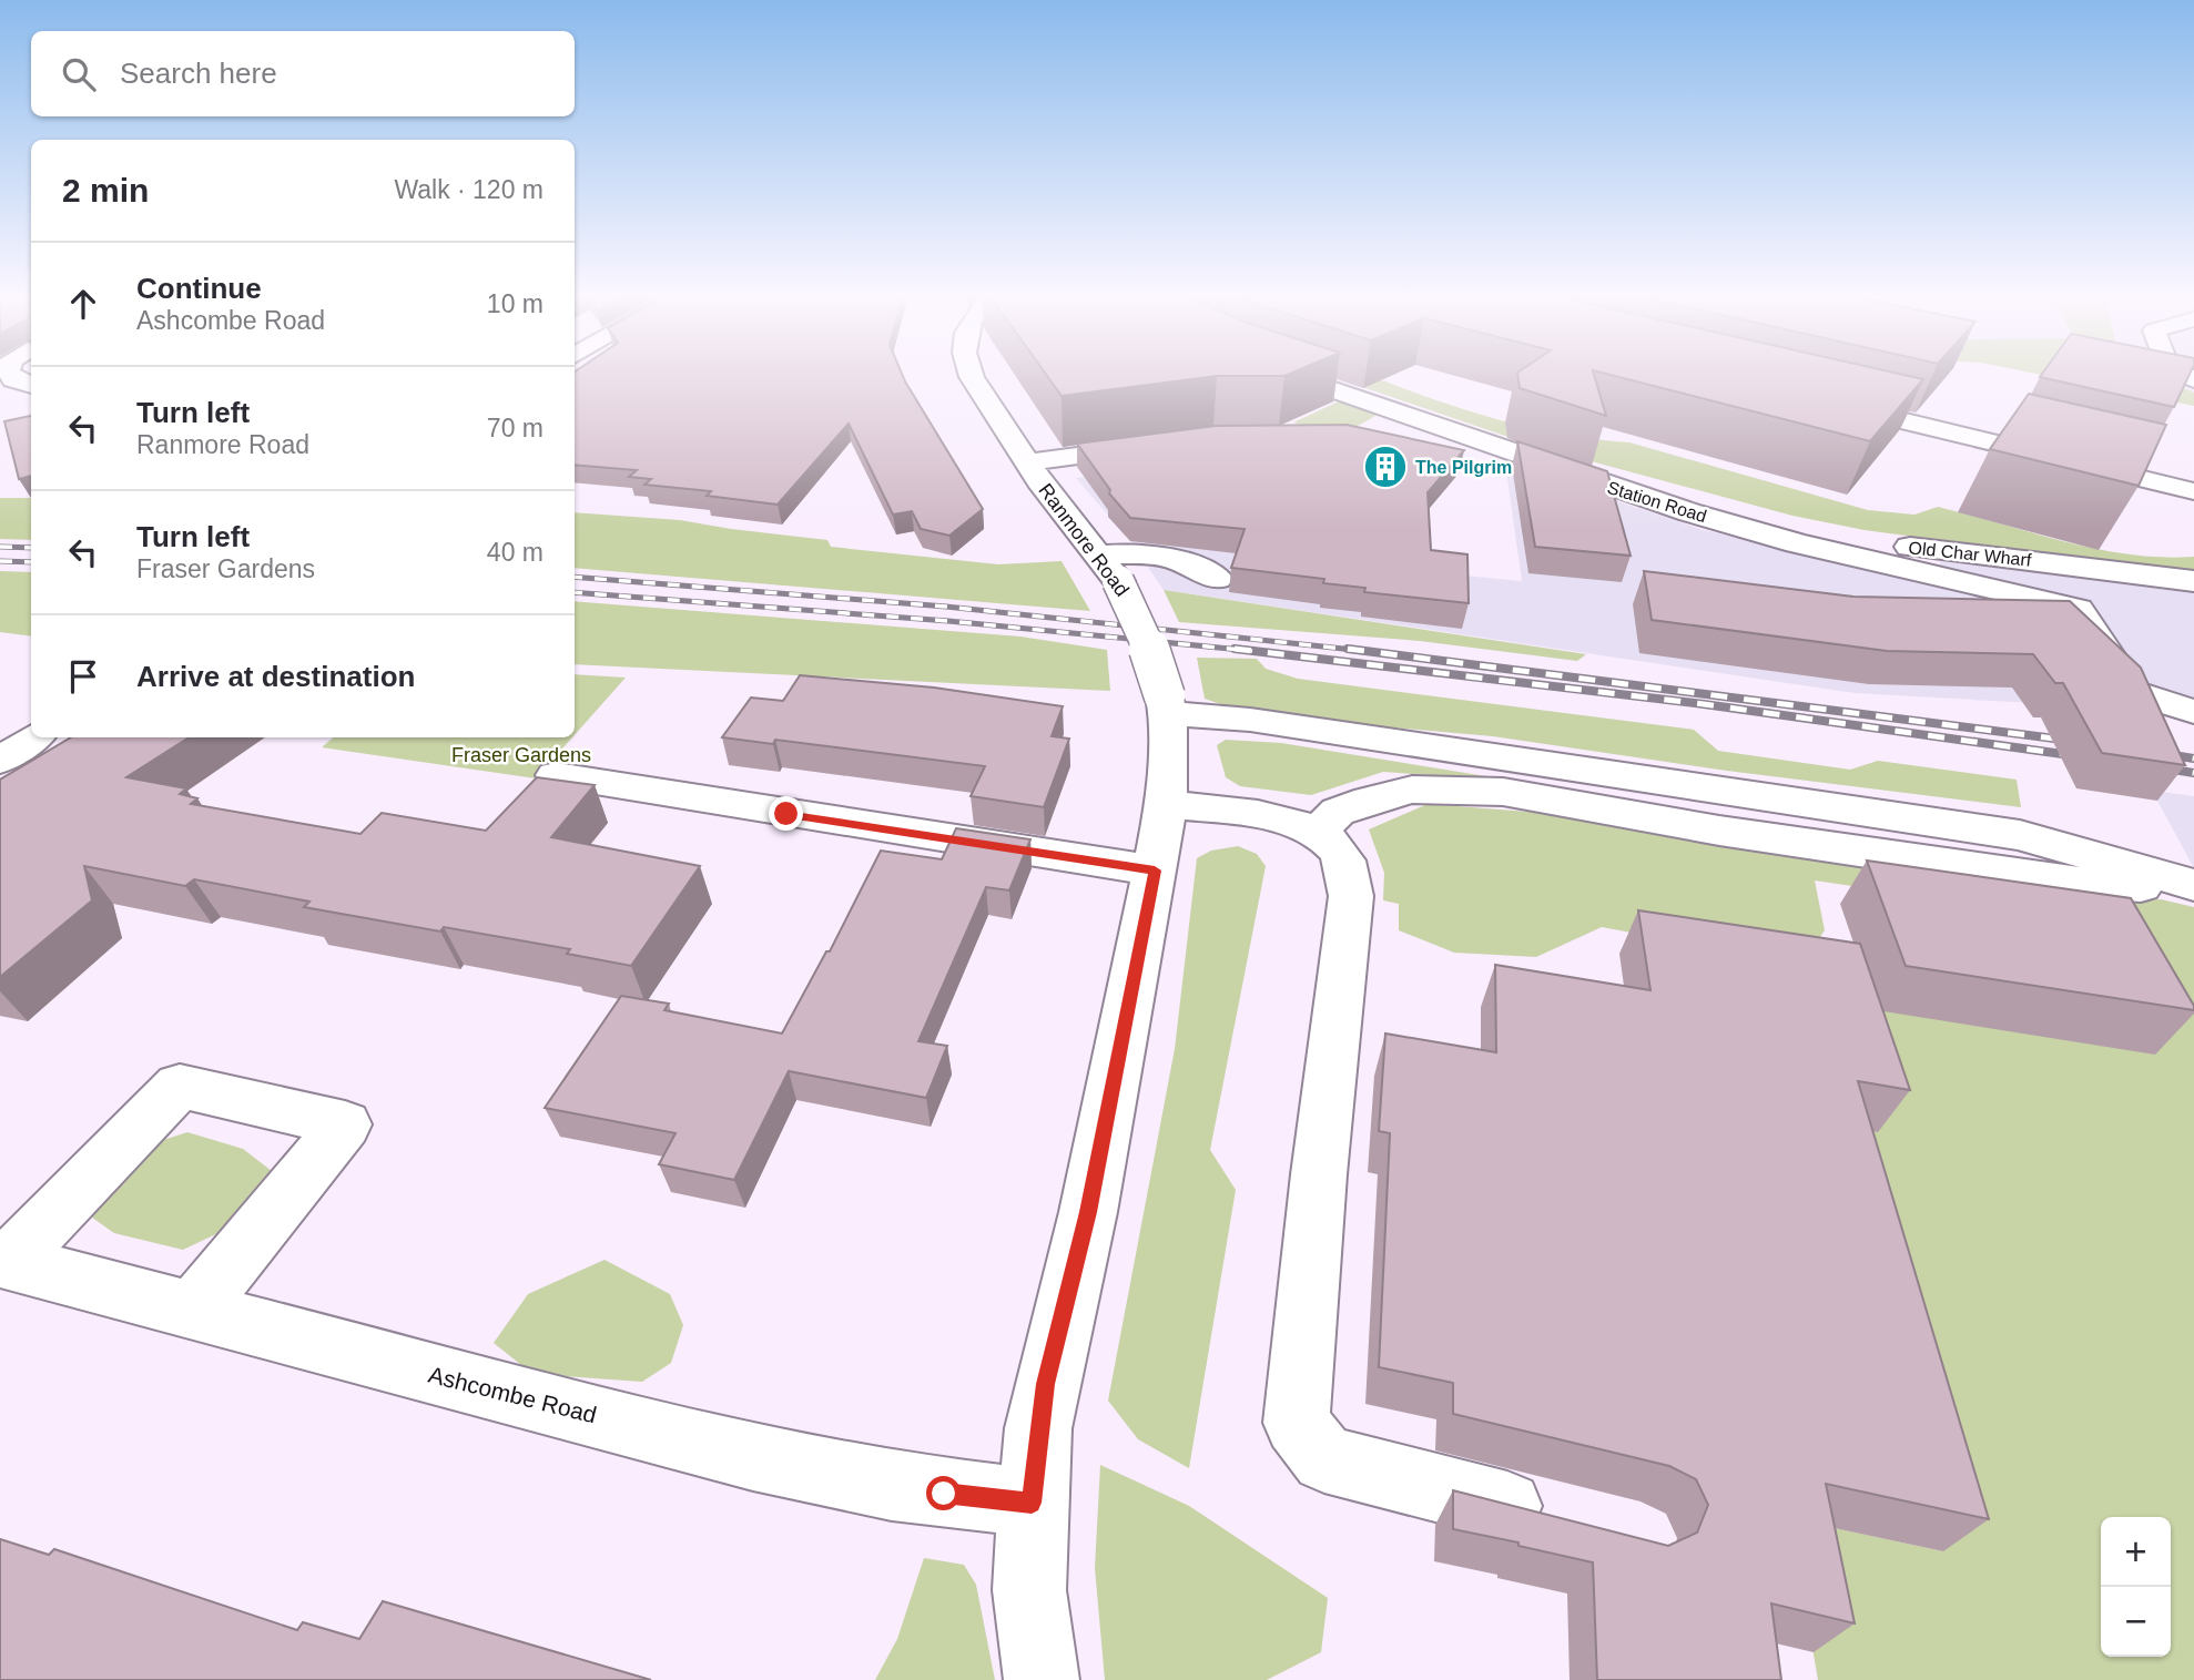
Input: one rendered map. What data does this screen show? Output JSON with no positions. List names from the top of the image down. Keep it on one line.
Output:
{"streets":{"street":["Station Road","Ranmore Road","Old Char Wharf","Ashcombe Road"]},"crossings":[["Station Road","Old Char Wharf"],["Ranmore Road","Ashcombe Road"]],"parks":["Fraser Gardens"],"places":{"building":["The Pilgrim"]},"page":{"search":"Search here","heading":["2 min","Walk · 120 m"],"list":[["Continue","Ashcombe Road","10 m"],["Turn left","Ranmore Road","70 m"],["Turn left","Fraser Gardens","40 m"],"Arrive at destination"],"map_buttons":["+","−"]}}
